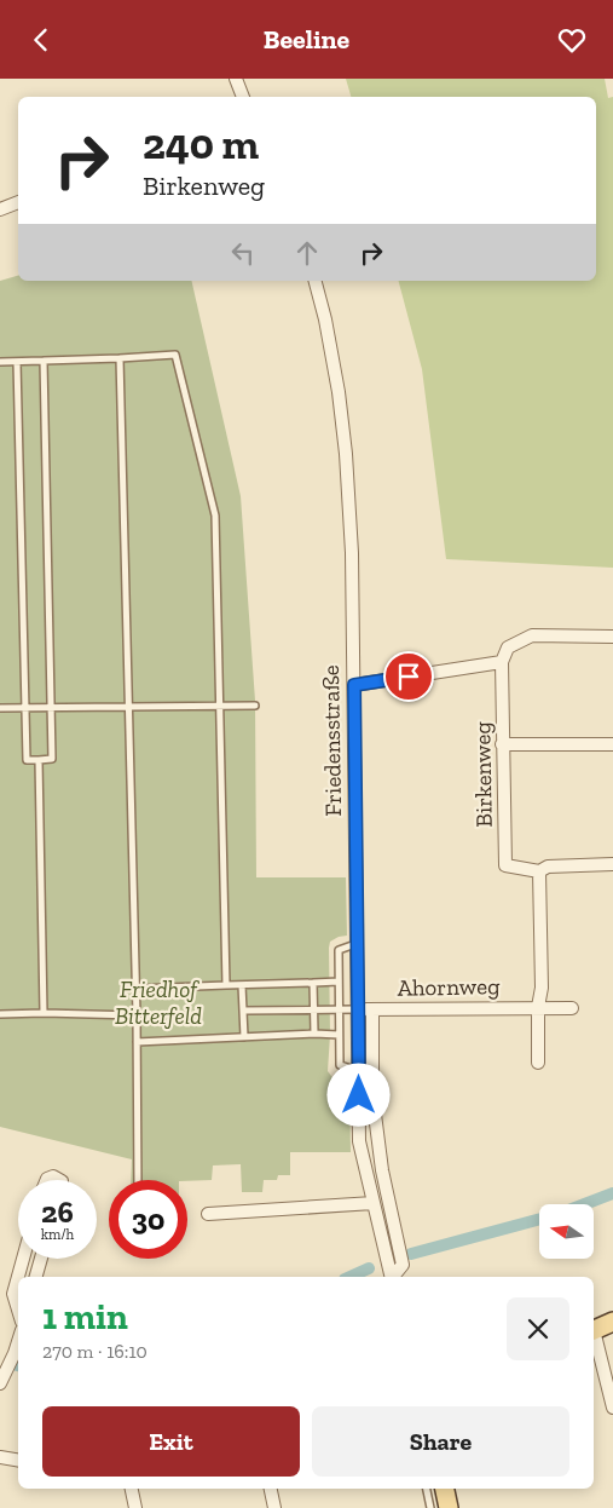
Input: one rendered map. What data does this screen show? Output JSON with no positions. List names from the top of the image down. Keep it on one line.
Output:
{"streets":{"street":["Friedensstraße","Birkenweg","Ahornweg"]},"crossings":[["Friedensstraße","Ahornweg"]],"parks":["Friedhof Bitterfeld"],"north":"left","page":{"header":"Beeline","turn":["240 m","Birkenweg"],"speed":"26 km/h","limit":"30","heading":["1 min","270 m · 16:10"],"buttons":["Exit","Share"]}}
